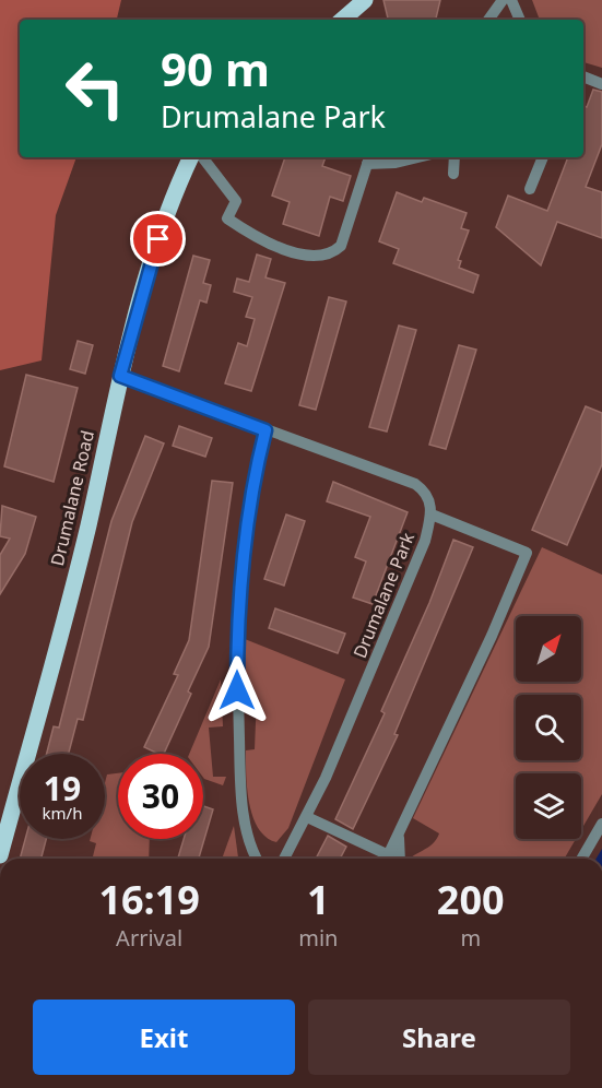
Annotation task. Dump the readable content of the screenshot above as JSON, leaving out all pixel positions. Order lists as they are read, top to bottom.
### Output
{
  "streets": {
    "main road": ["Drumalane Road"],
    "street": ["Drumalane Park"]
  },
  "crossings": [
    ["Drumalane Road", "Drumalane Park"]
  ],
  "north": "top right",
  "page": {
    "turn": ["90 m", "Drumalane Park"],
    "speed": "19 km/h",
    "limit": "30",
    "eta": [
      "16:19",
      "Arrival",
      "1",
      "min",
      "200",
      "m"
    ],
    "buttons": ["Exit", "Share"]
  }
}
